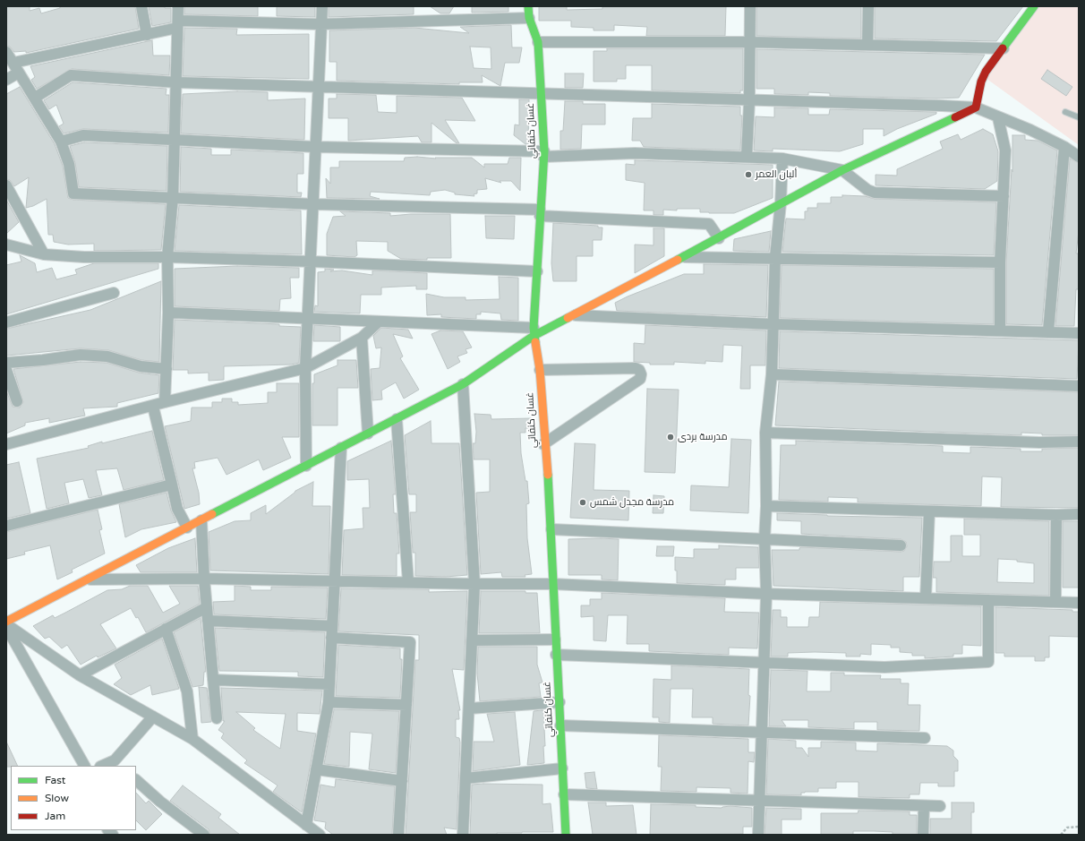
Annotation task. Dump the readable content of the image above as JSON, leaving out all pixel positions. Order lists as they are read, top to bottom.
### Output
{
  "streets": {
    "street": ["غسان كنفاتي"]
  },
  "places": ["ألبان العمر", "مدرسة بردى", "مدرسة مجدل شمس"],
  "legend": ["Fast", "Slow", "Jam"]
}
